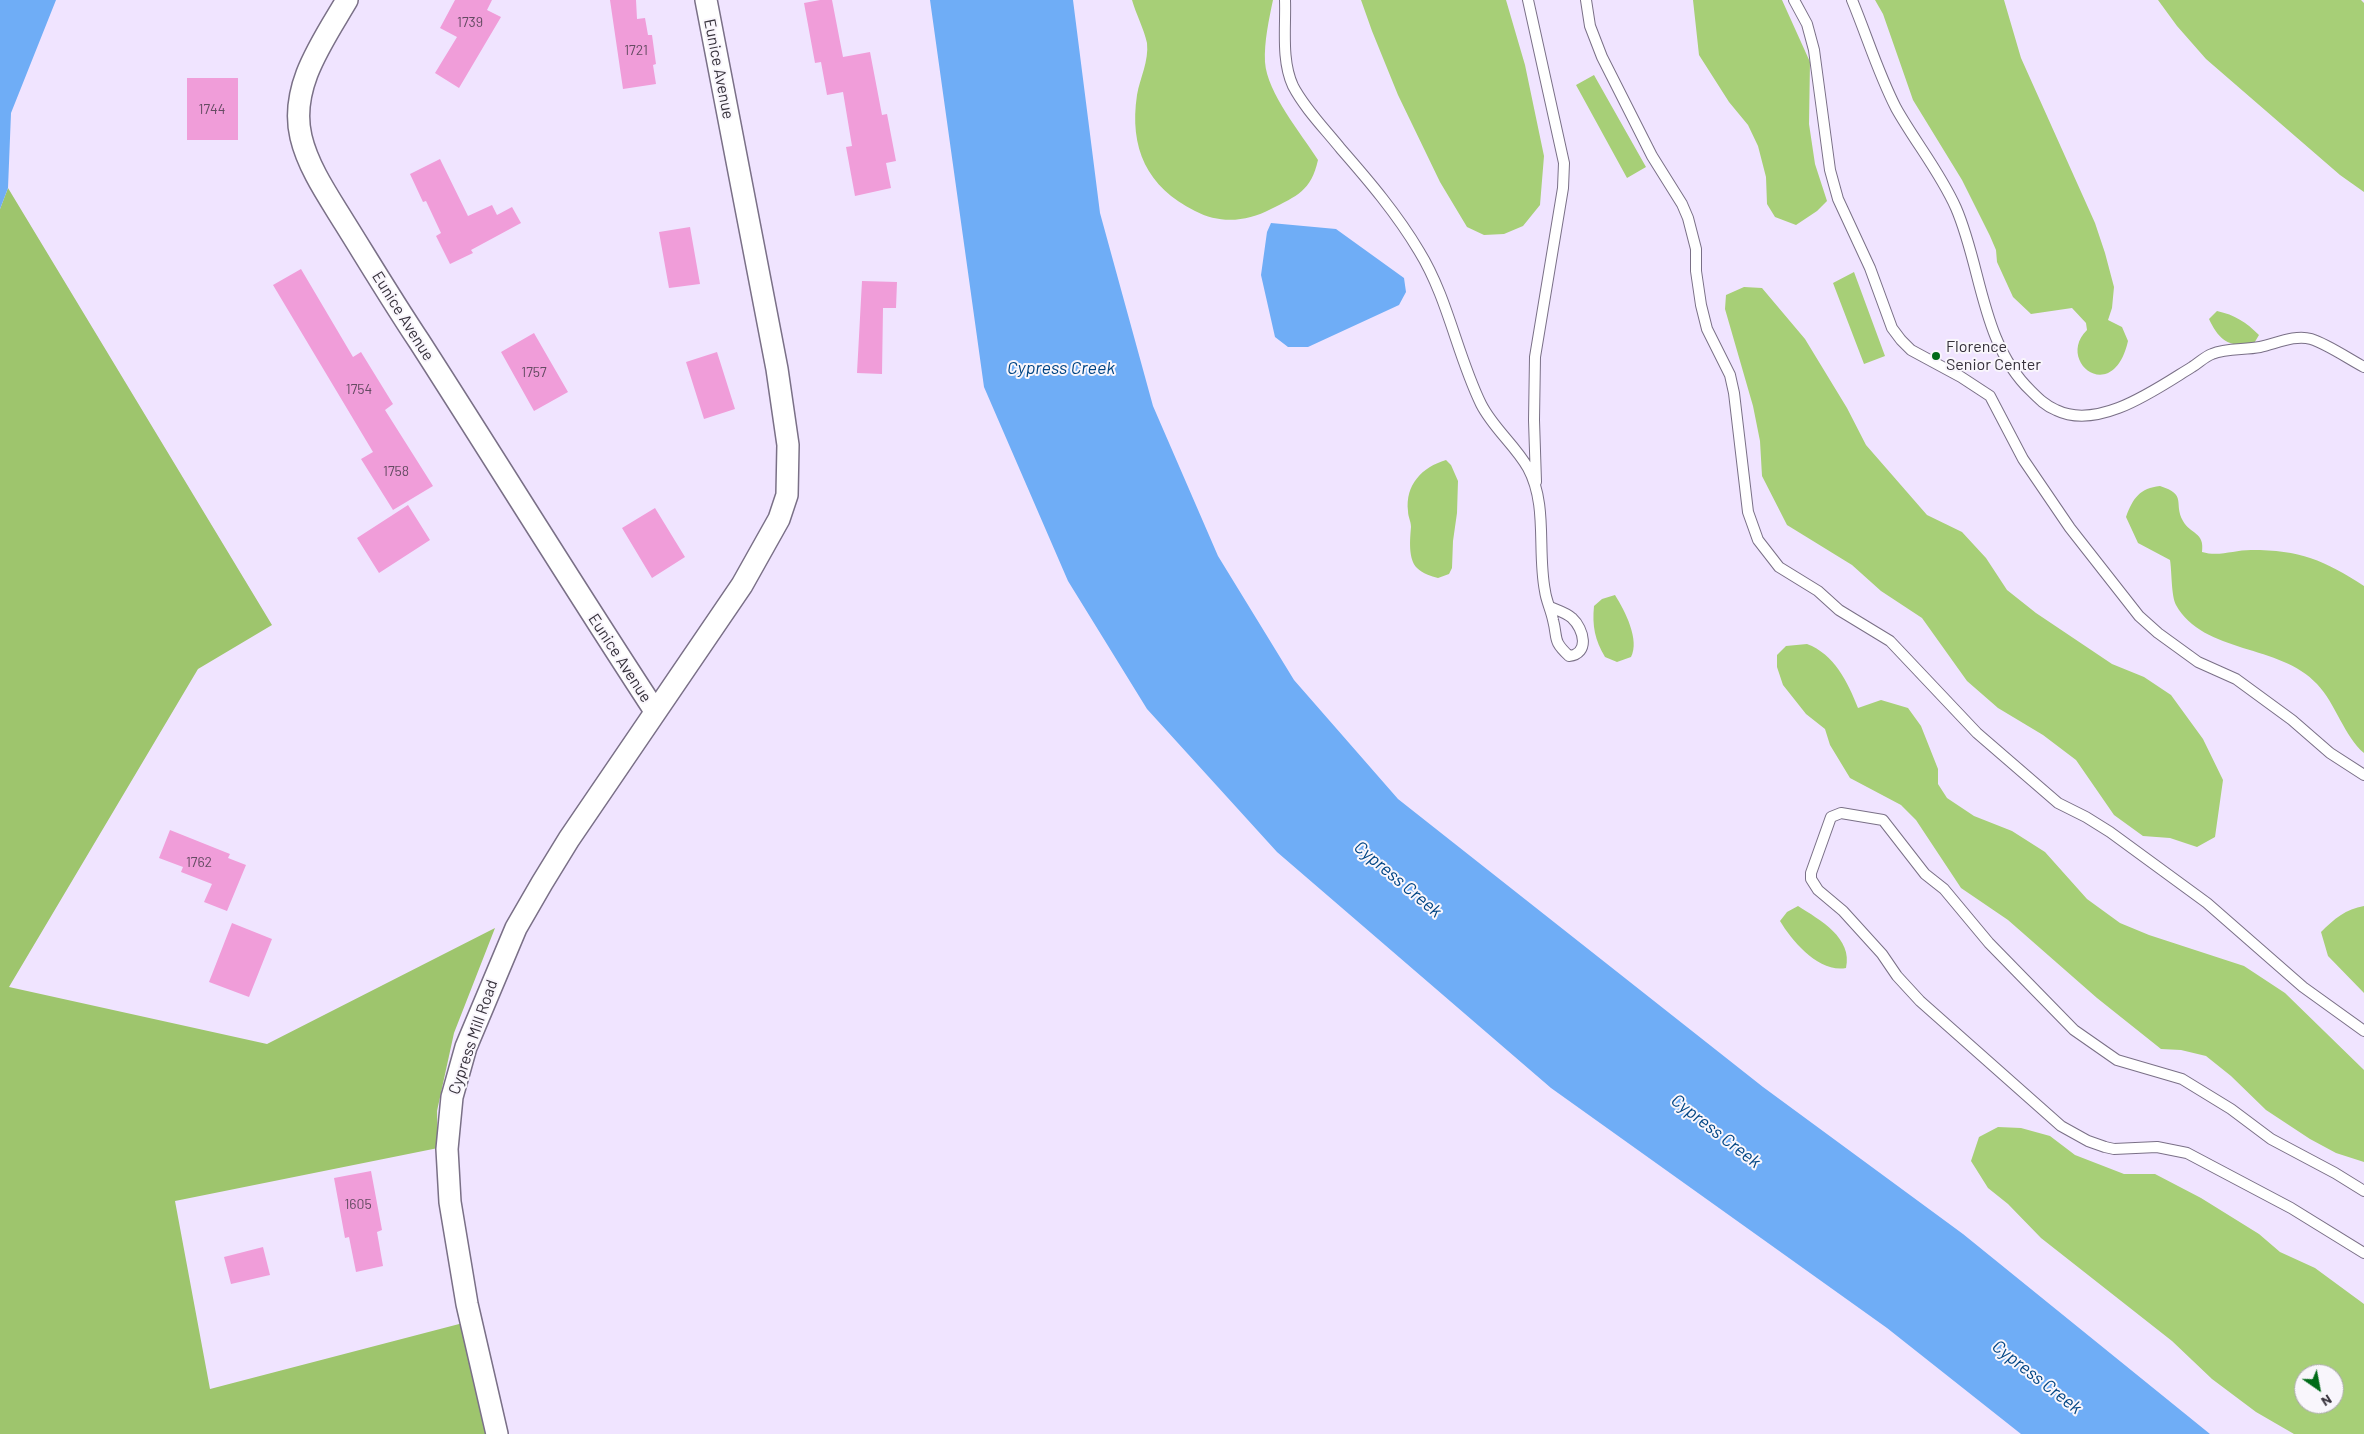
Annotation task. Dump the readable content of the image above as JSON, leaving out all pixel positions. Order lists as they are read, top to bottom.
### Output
{
  "streets": {
    "street": ["Eunice Avenue", "Cypress Mill Road"]
  },
  "crossings": [
    ["Eunice Avenue", "Cypress Mill Road"]
  ],
  "water": ["Cypress Creek"],
  "places": ["Florence Senior Center"],
  "house_numbers": [
    "1739",
    "1721",
    "1744",
    "1757",
    "1754",
    "1758",
    "1762",
    "1605"
  ],
  "north": "bottom right"
}
